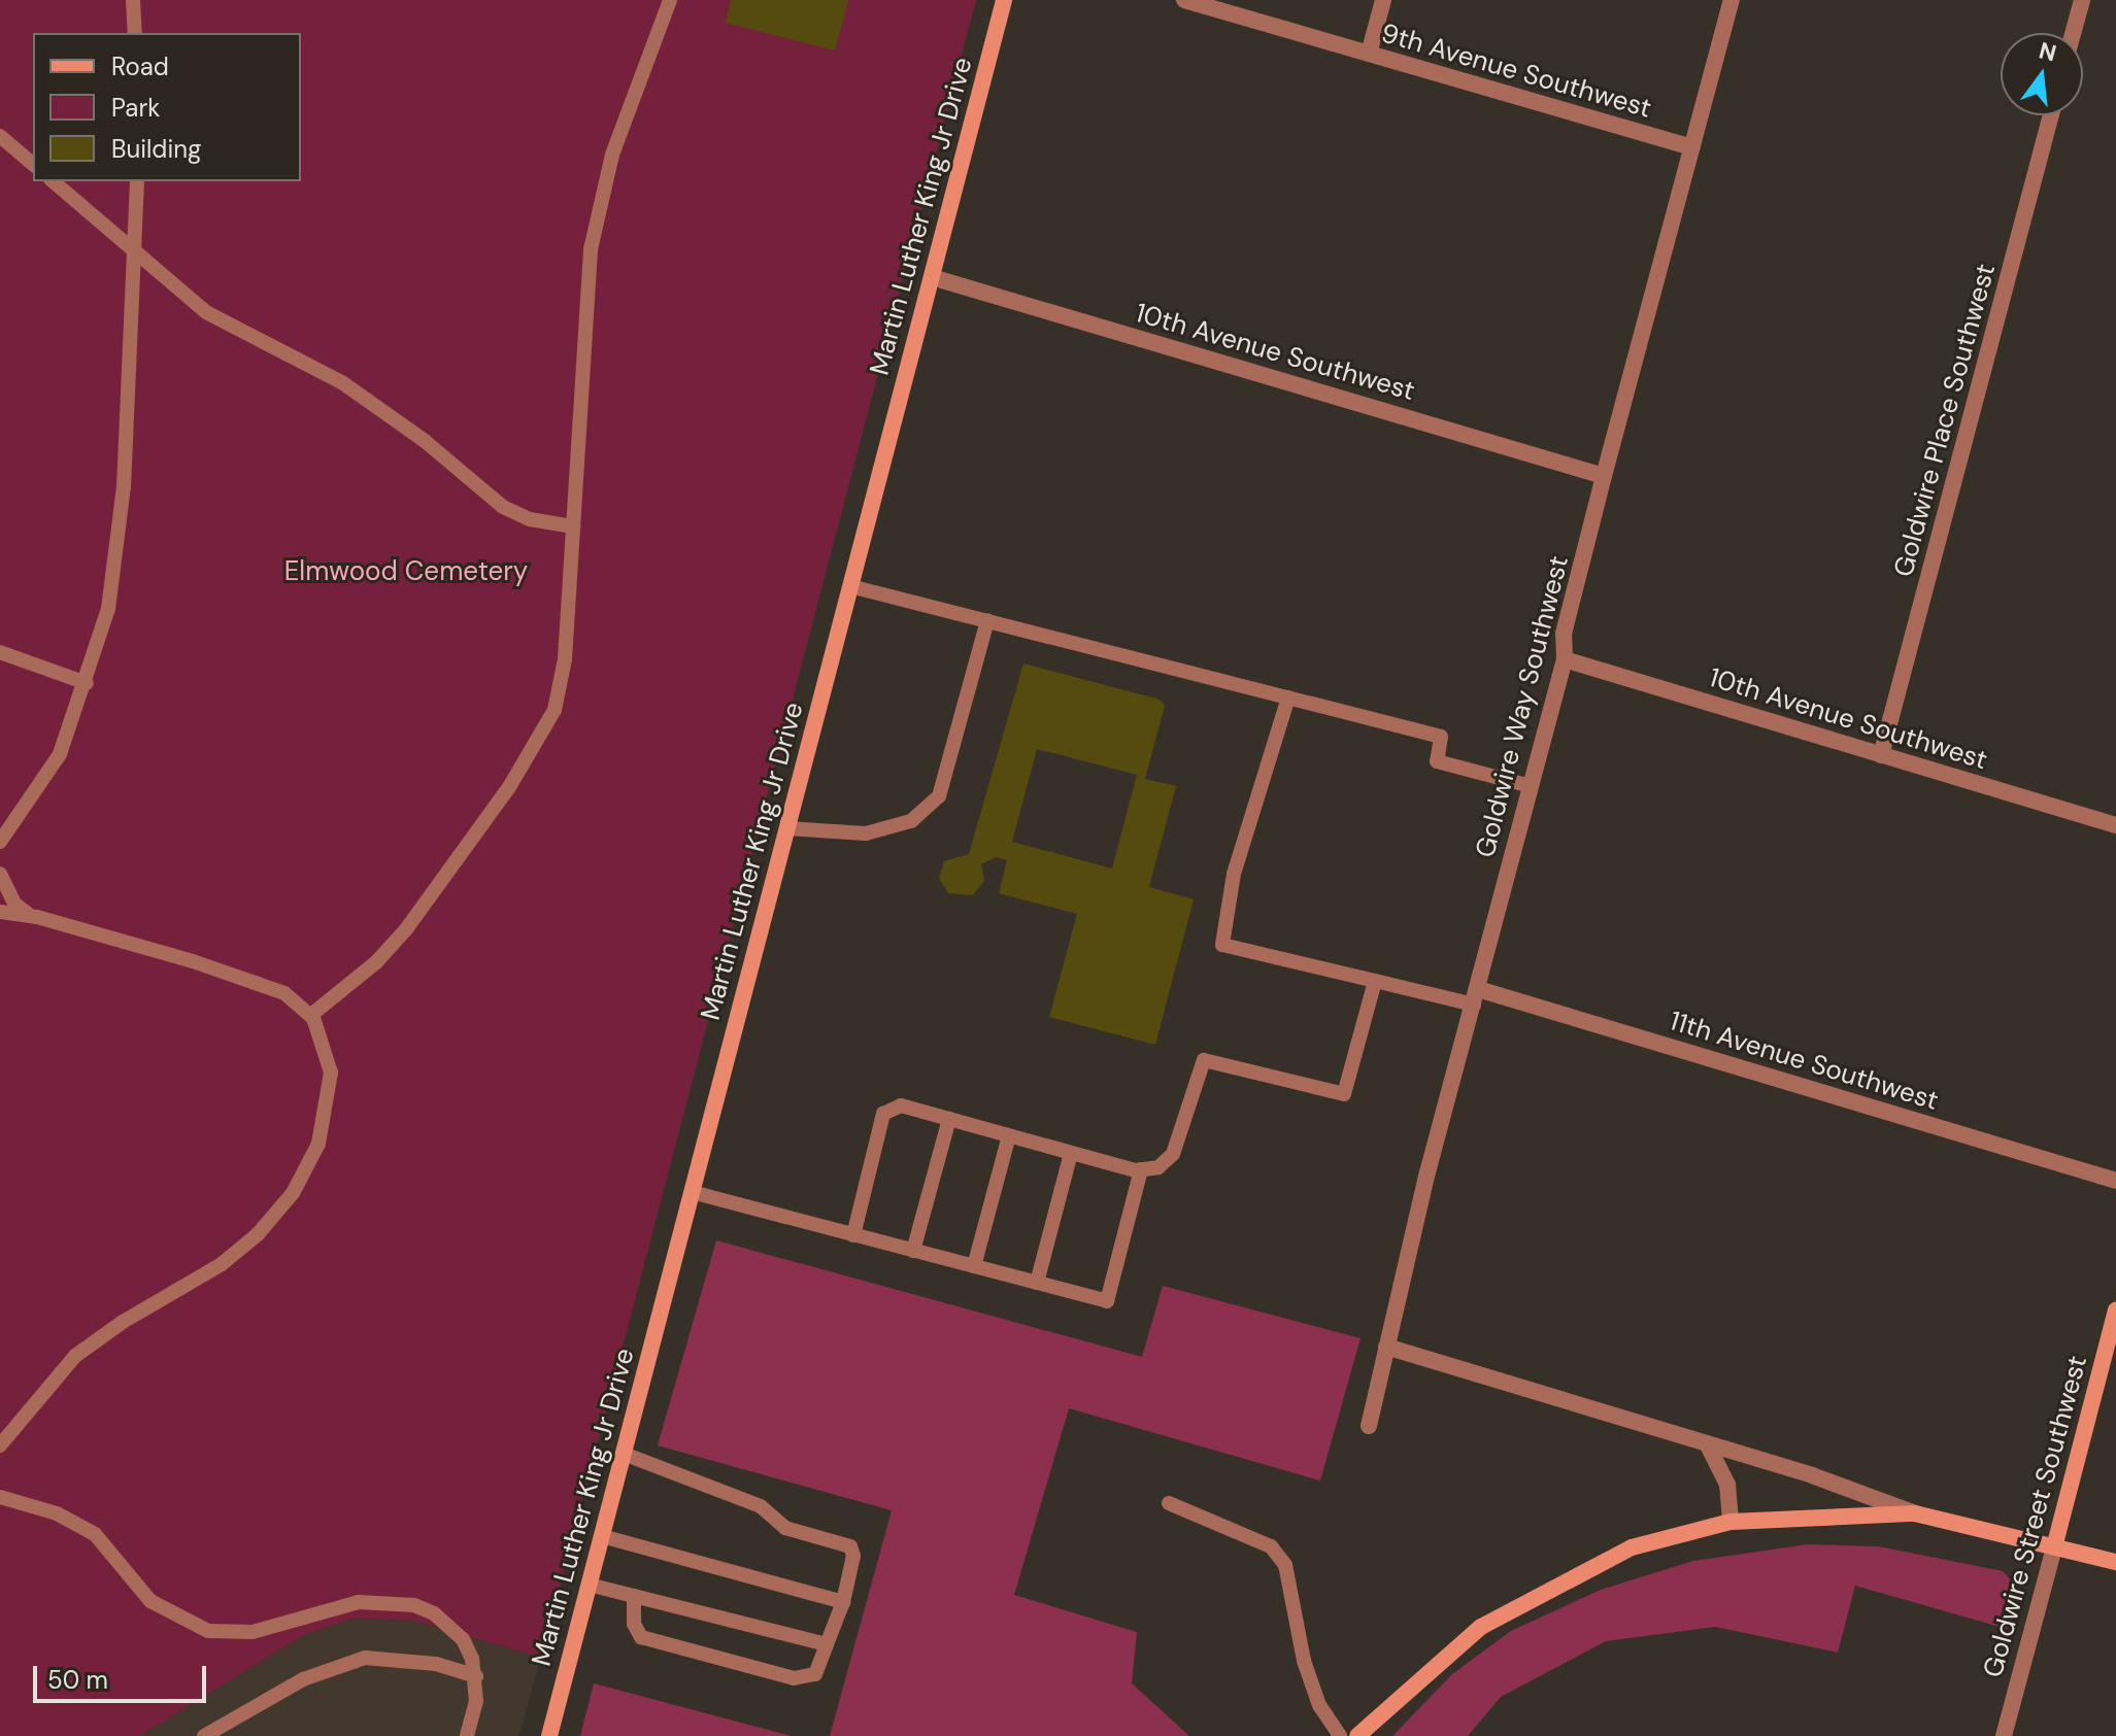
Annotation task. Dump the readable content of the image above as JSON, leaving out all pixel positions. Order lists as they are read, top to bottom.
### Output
{
  "streets": {
    "main road": ["Martin Luther King Jr Drive", "Goldwire Street Southwest"],
    "street": [
      "9th Avenue Southwest",
      "10th Avenue Southwest",
      "Goldwire Place Southwest",
      "Goldwire Way Southwest",
      "11th Avenue Southwest"
    ]
  },
  "crossings": [
    ["9th Avenue Southwest", "Goldwire Way Southwest"],
    ["Martin Luther King Jr Drive", "10th Avenue Southwest"],
    ["10th Avenue Southwest", "Goldwire Place Southwest"],
    ["10th Avenue Southwest", "Goldwire Way Southwest"],
    ["Goldwire Way Southwest", "11th Avenue Southwest"]
  ],
  "parks": ["Elmwood Cemetery"],
  "legend": ["Road", "Park", "Building"],
  "scale_bar": "50 m",
  "north": "top"
}
